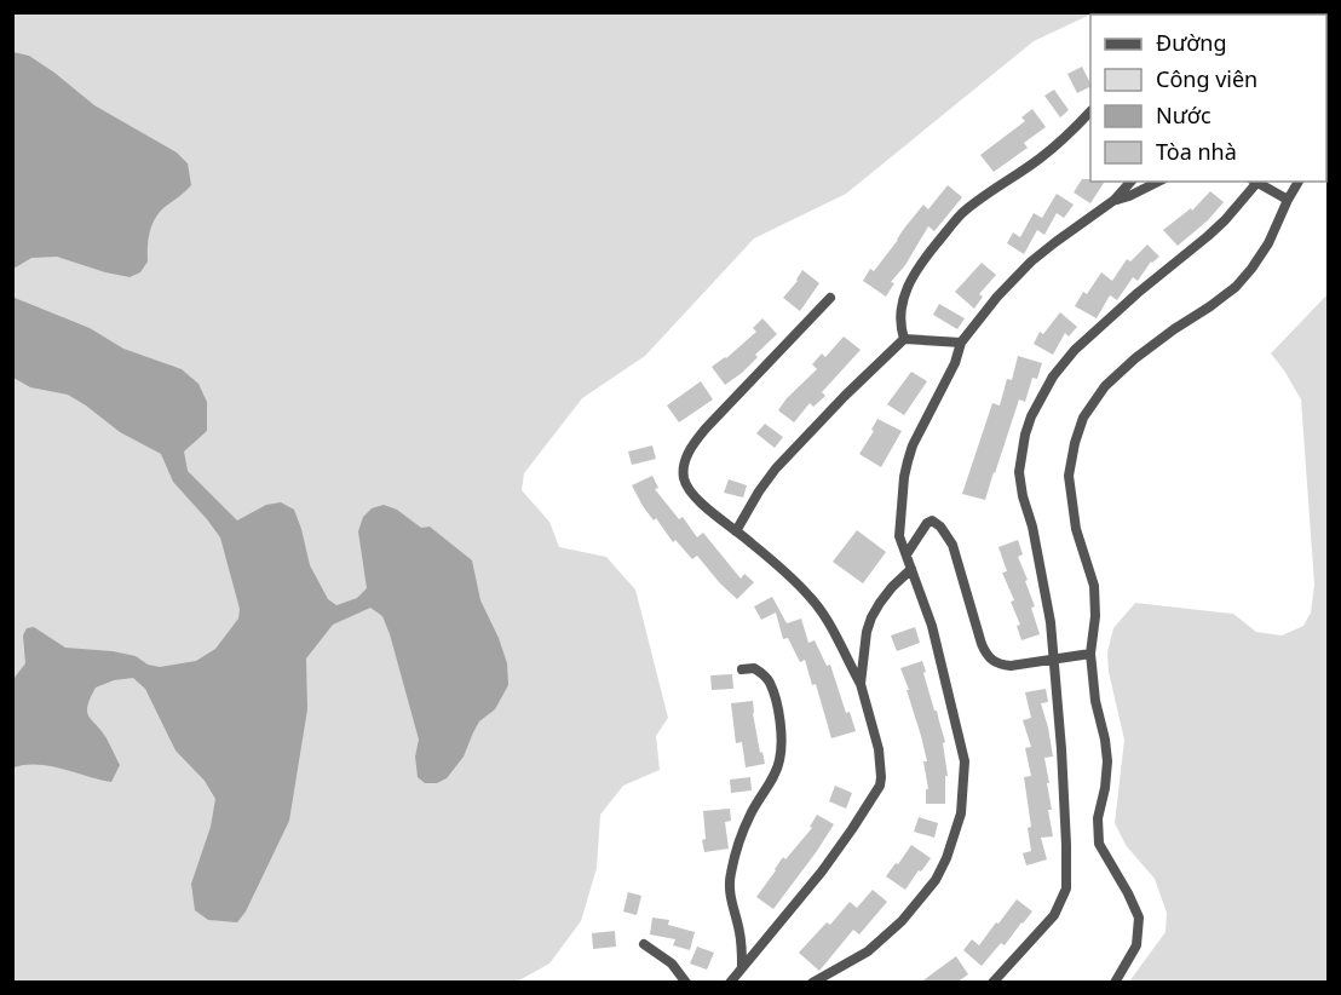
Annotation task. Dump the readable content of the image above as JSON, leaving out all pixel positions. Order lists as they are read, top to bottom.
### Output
{
  "legend": [
    "Đường",
    "Công viên",
    "Nước",
    "Tòa nhà"
  ]
}
